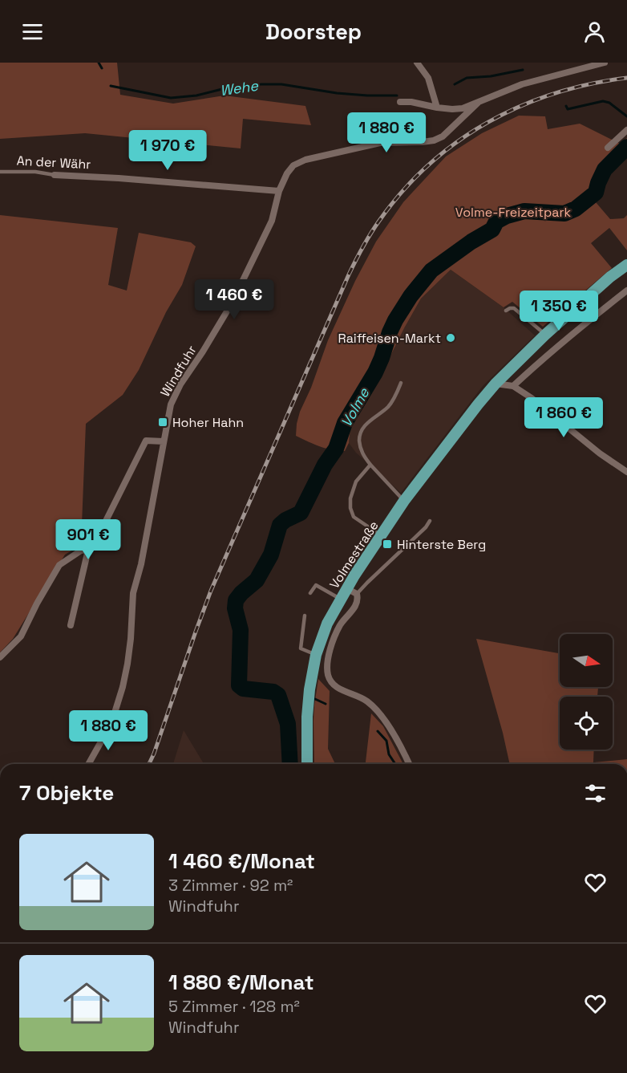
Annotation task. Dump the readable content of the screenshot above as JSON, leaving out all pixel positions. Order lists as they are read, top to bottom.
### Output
{
  "streets": {
    "main road": ["Volmestraße"],
    "street": ["An der Währ", "Windfuhr"]
  },
  "crossings": [
    ["An der Währ", "Windfuhr"]
  ],
  "water": ["Wehe", "Volme"],
  "parks": ["Volme-Freizeitpark"],
  "places": {
    "other": ["Raiffeisen-Markt"],
    "transit": ["Hoher Hahn", "Hinterste Berg"]
  },
  "north": "right",
  "page": {
    "header": "Doorstep",
    "price": [
      "1 880 €",
      "1 970 €",
      "1 460 €",
      "1 350 €",
      "1 860 €",
      "901 €",
      "1 880 €"
    ],
    "heading": "7 Objekte",
    "list": [
      {
        "name": "1 460 €/Monat",
        "note": "3 Zimmer · 92 m² · Windfuhr"
      },
      {
        "name": "1 880 €/Monat",
        "note": "5 Zimmer · 128 m² · Windfuhr"
      }
    ]
  }
}
